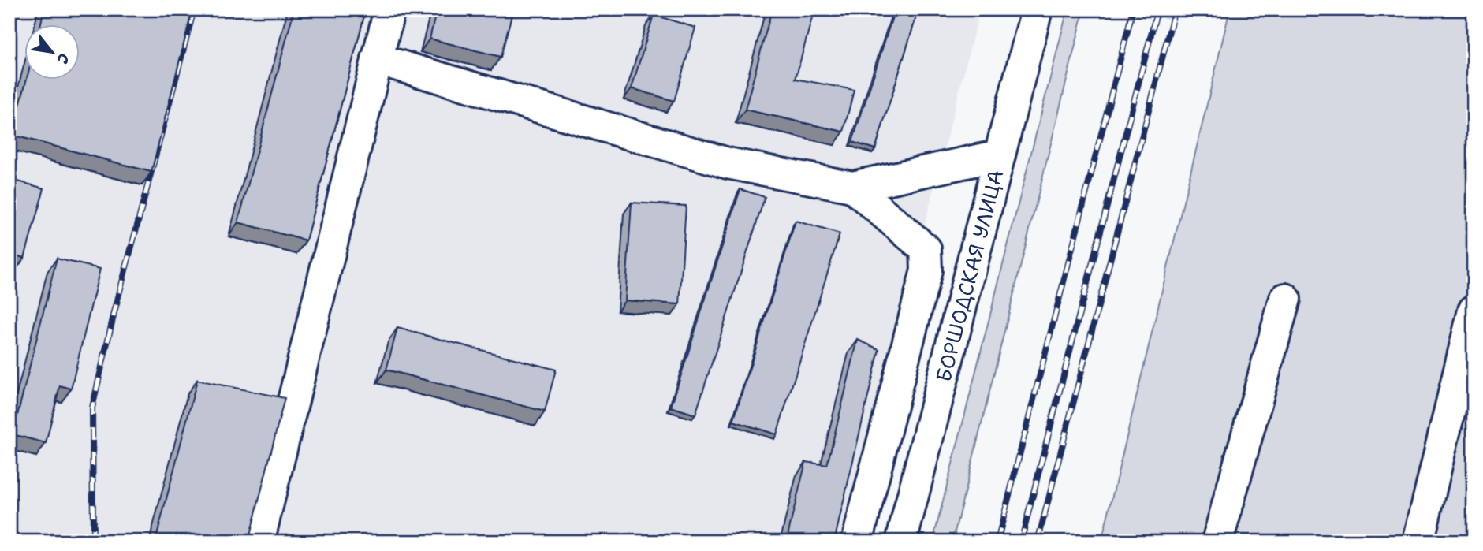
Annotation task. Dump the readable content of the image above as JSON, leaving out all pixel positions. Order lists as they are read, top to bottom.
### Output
{
  "streets": {
    "street": ["БОРШОДСКАЯ УЛИЦА"]
  },
  "north": "bottom right"
}
